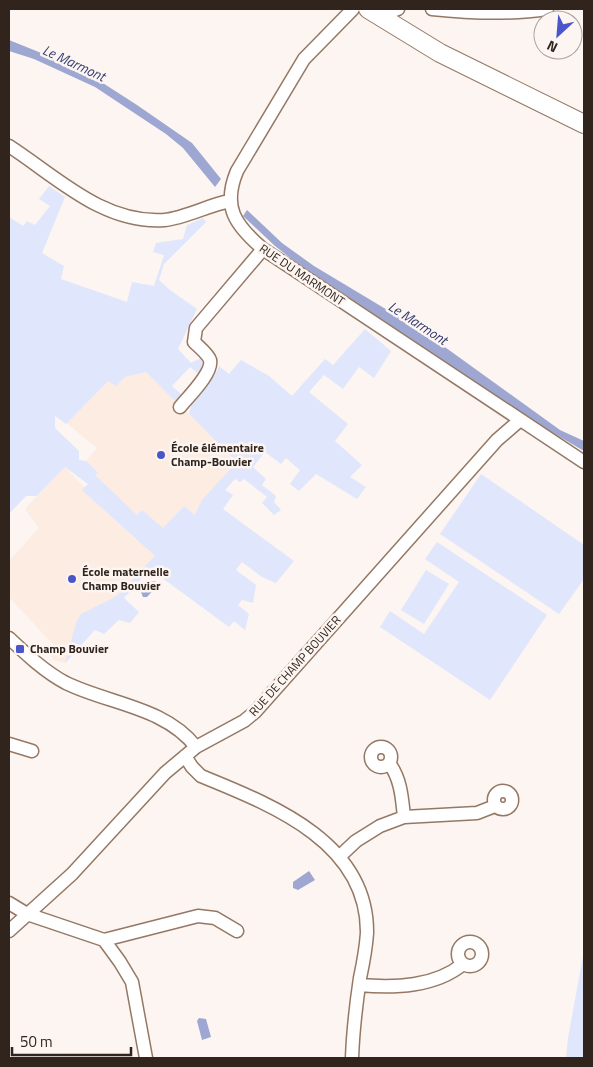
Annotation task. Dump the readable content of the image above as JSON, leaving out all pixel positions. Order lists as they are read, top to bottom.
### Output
{
  "streets": {
    "street": ["RUE DU MARMONT", "RUE DE CHAMP BOUVIER"]
  },
  "crossings": [
    ["RUE DU MARMONT", "RUE DE CHAMP BOUVIER"]
  ],
  "water": ["Le Marmont"],
  "places": {
    "other": ["École élémentaire Champ-Bouvier", "École maternelle Champ Bouvier"],
    "transit": ["Champ Bouvier"]
  },
  "scale_bar": "50 m",
  "north": "bottom left"
}
